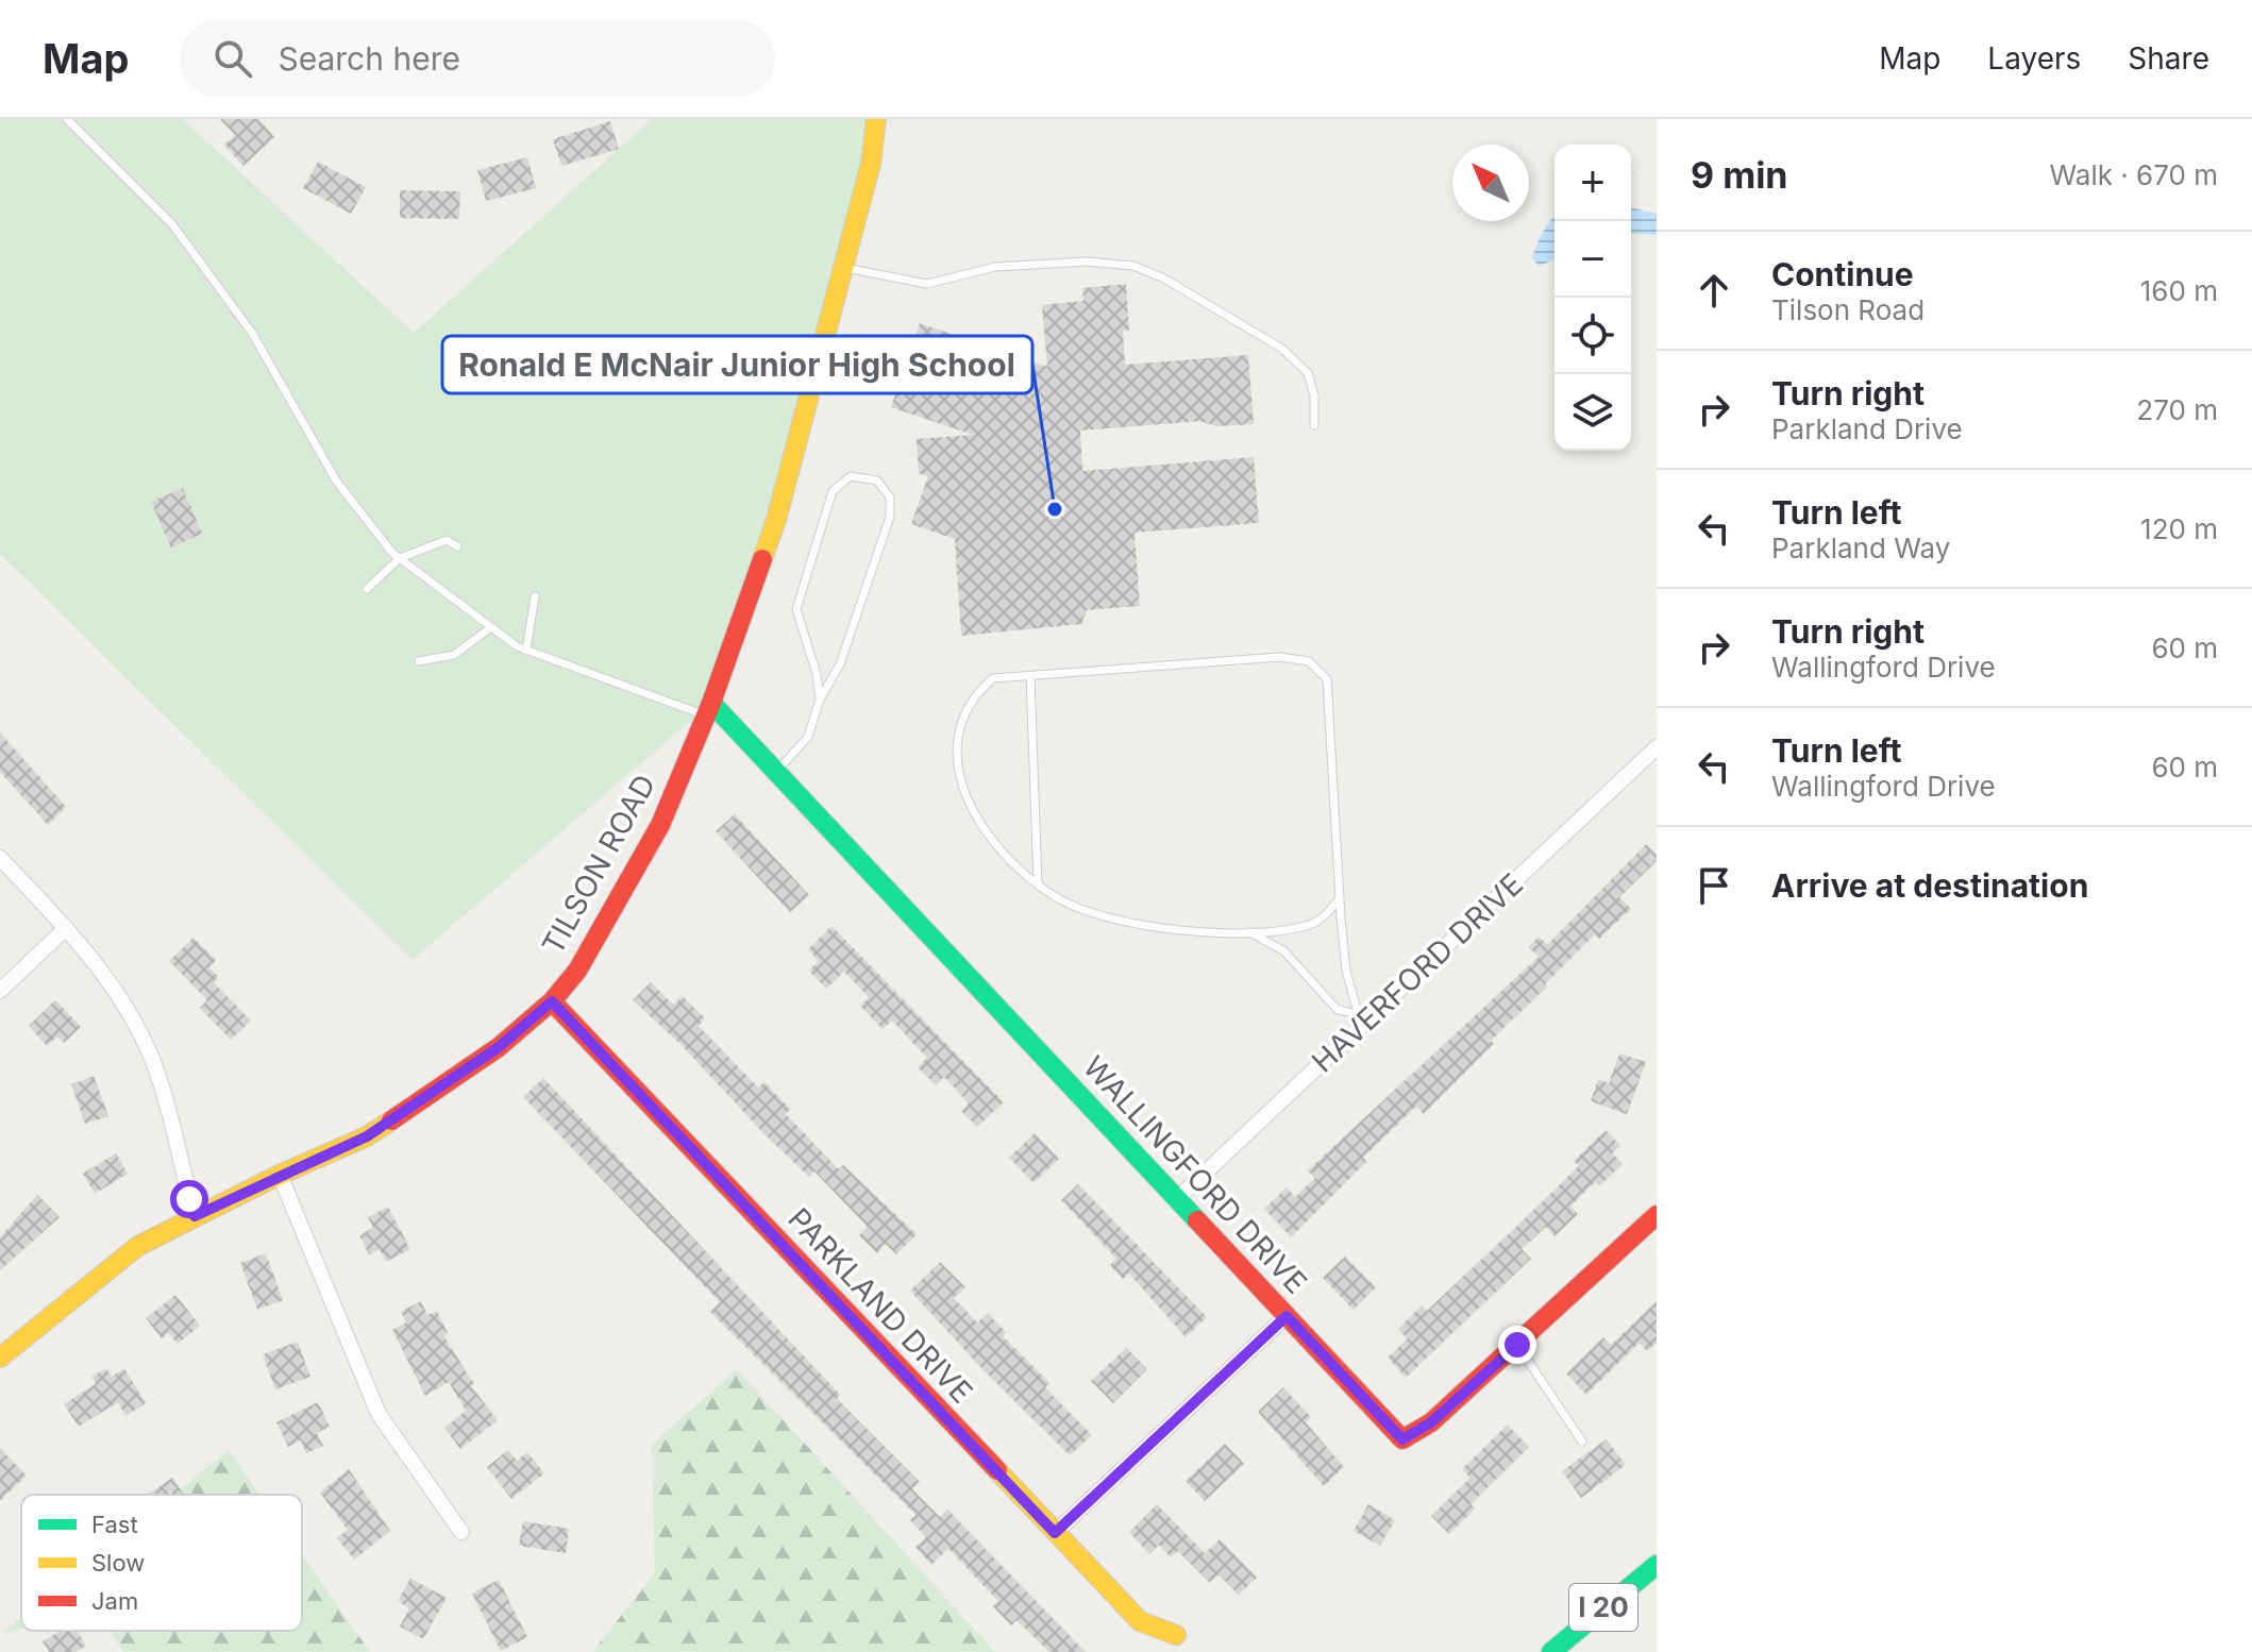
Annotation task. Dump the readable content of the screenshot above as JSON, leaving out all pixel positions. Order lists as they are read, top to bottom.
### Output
{
  "streets": {
    "main road": [
      "TILSON ROAD",
      "WALLINGFORD DRIVE",
      "PARKLAND DRIVE",
      "I 20"
    ],
    "street": ["HAVERFORD DRIVE"]
  },
  "crossings": [
    ["TILSON ROAD", "WALLINGFORD DRIVE"],
    ["TILSON ROAD", "PARKLAND DRIVE"],
    ["HAVERFORD DRIVE", "WALLINGFORD DRIVE"]
  ],
  "places": ["Ronald E McNair Junior High School"],
  "legend": ["Fast", "Slow", "Jam"],
  "north": "top left",
  "page": {
    "header": "Map",
    "search": "Search here",
    "nav": ["Map", "Layers", "Share"],
    "heading": ["9 min", "Walk · 670 m"],
    "map_buttons": ["+", "−"],
    "list": [
      ["Continue", "Tilson Road", "160 m"],
      ["Turn right", "Parkland Drive", "270 m"],
      ["Turn left", "Parkland Way", "120 m"],
      ["Turn right", "Wallingford Drive", "60 m"],
      ["Turn left", "Wallingford Drive", "60 m"],
      "Arrive at destination"
    ]
  }
}
